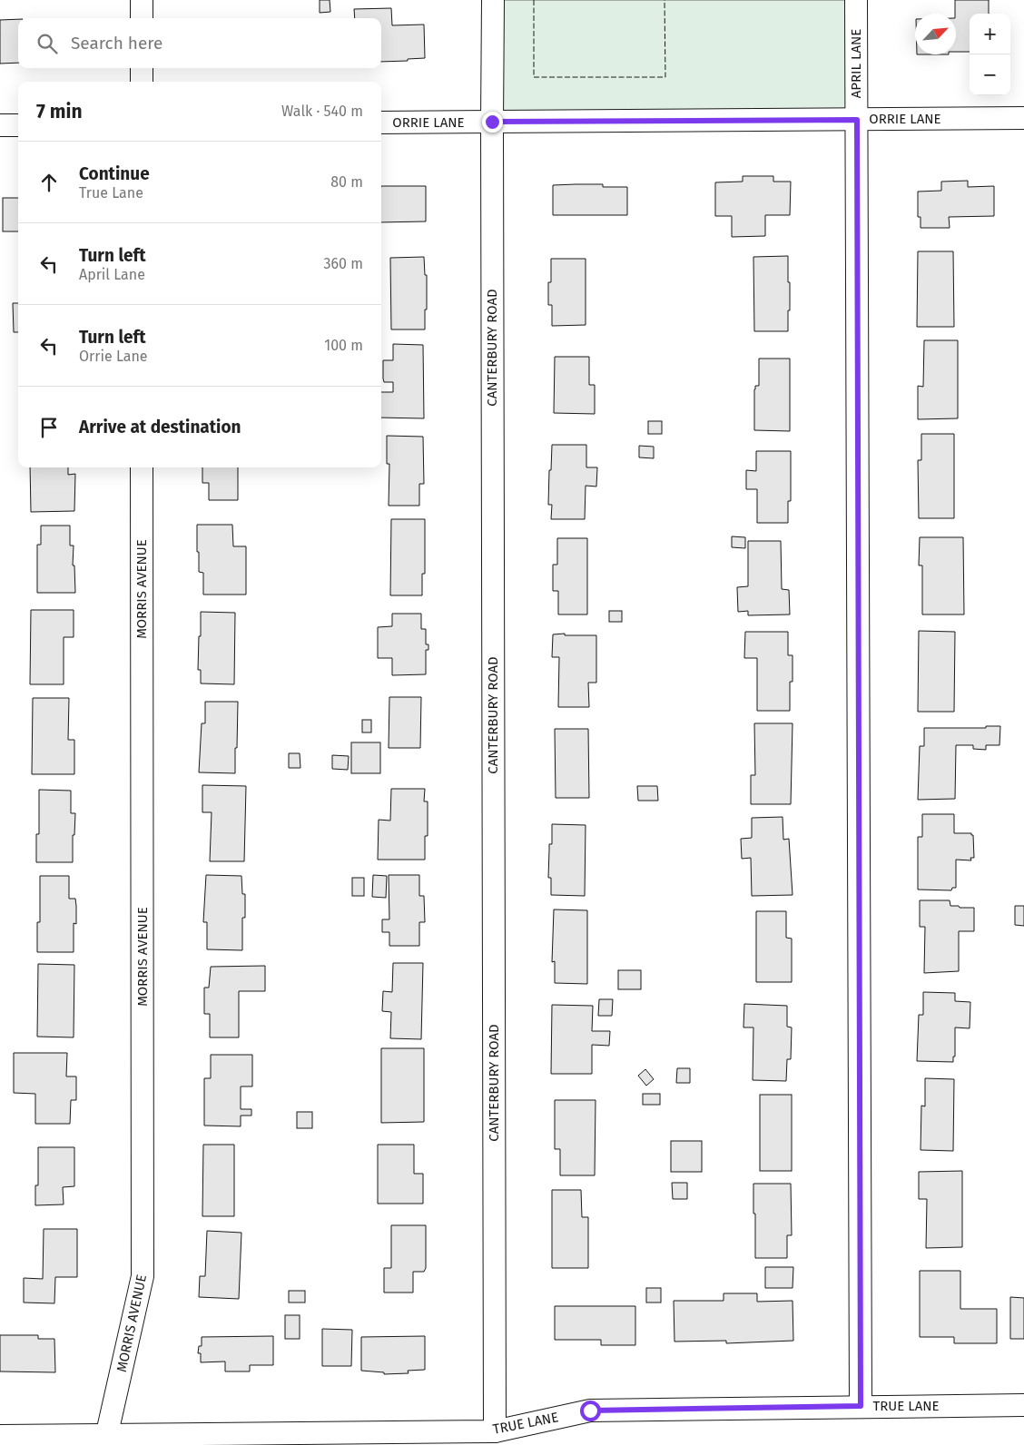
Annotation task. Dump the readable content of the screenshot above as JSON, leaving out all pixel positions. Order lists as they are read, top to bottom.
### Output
{
  "streets": {
    "street": [
      "APRIL LANE",
      "ORRIE LANE",
      "CANTERBURY ROAD",
      "MORRIS AVENUE",
      "TRUE LANE"
    ]
  },
  "crossings": [
    ["APRIL LANE", "ORRIE LANE"],
    ["APRIL LANE", "TRUE LANE"],
    ["ORRIE LANE", "CANTERBURY ROAD"],
    ["CANTERBURY ROAD", "TRUE LANE"],
    ["MORRIS AVENUE", "TRUE LANE"]
  ],
  "north": "top right",
  "page": {
    "map_buttons": ["+", "−"],
    "search": "Search here",
    "heading": ["7 min", "Walk · 540 m"],
    "list": [
      ["Continue", "True Lane", "80 m"],
      ["Turn left", "April Lane", "360 m"],
      ["Turn left", "Orrie Lane", "100 m"],
      "Arrive at destination"
    ]
  }
}
